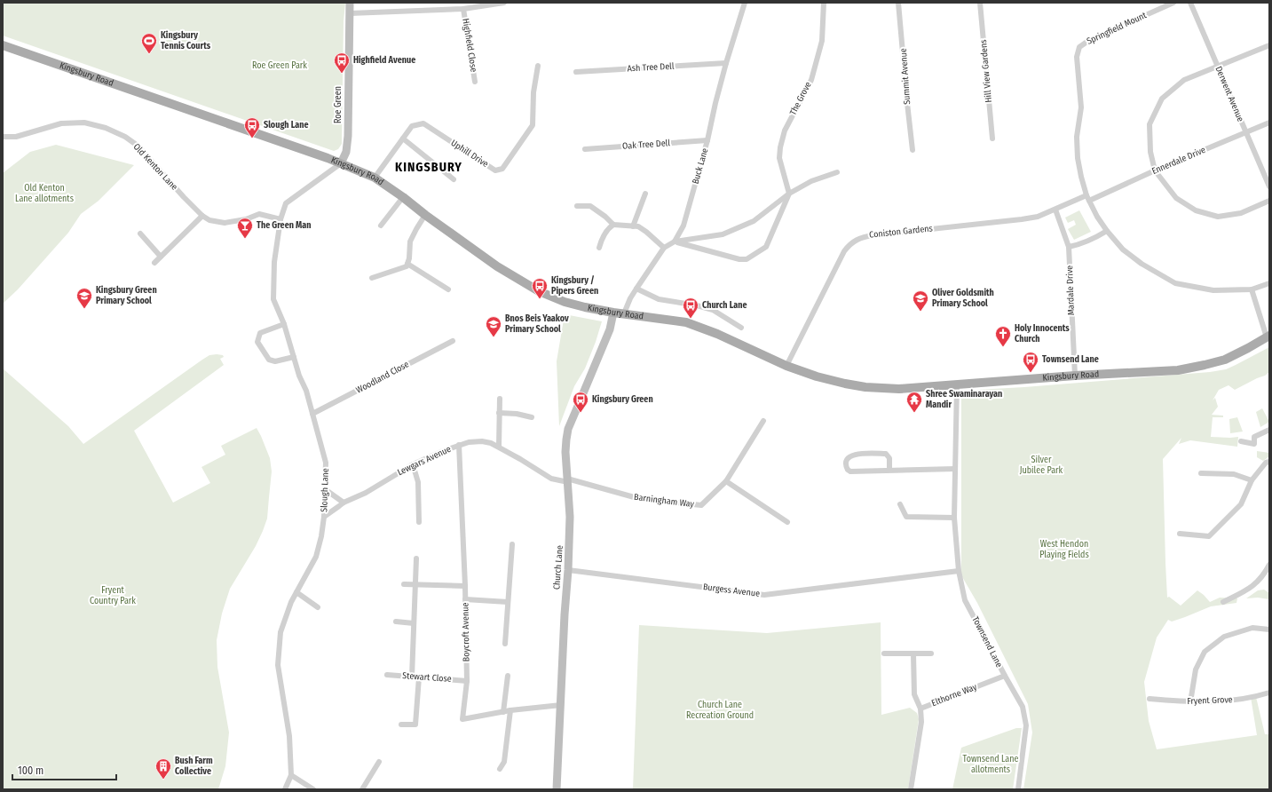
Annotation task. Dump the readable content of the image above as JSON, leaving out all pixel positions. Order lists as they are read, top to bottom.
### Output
{
  "streets": {
    "main road": ["Kingsbury Road", "Roe Green", "Church Lane"],
    "street": [
      "Springfield Mount",
      "Highfield Close",
      "Ash Tree Dell",
      "Hill View Gardens",
      "Summit Avenue",
      "Derwent Avenue",
      "The Grove",
      "Oak Tree Dell",
      "Uphill Drive",
      "Ennerdale Drive",
      "Buck Lane",
      "Old Kenton Lane",
      "Coniston Gardens",
      "Mardale Drive",
      "Woodland Close",
      "Lewgars Avenue",
      "Slough Lane",
      "Barningham Way",
      "Burgess Avenue",
      "Boycroft Avenue",
      "Townsend Lane",
      "Stewart Close",
      "Elthorne Way",
      "Fryent Grove"
    ]
  },
  "crossings": [
    ["Springfield Mount", "Coniston Gardens"],
    ["Ash Tree Dell", "Buck Lane"],
    ["Kingsbury Road", "Roe Green"],
    ["Kingsbury Road", "Uphill Drive"],
    ["Kingsbury Road", "Coniston Gardens"],
    ["Kingsbury Road", "Mardale Drive"],
    ["Kingsbury Road", "Slough Lane"],
    ["Kingsbury Road", "Church Lane"],
    ["Kingsbury Road", "Townsend Lane"],
    ["Derwent Avenue", "Ennerdale Drive"],
    ["Roe Green", "Slough Lane"],
    ["Oak Tree Dell", "Buck Lane"],
    ["Old Kenton Lane", "Slough Lane"],
    ["Coniston Gardens", "Mardale Drive"],
    ["Woodland Close", "Slough Lane"],
    ["Lewgars Avenue", "Slough Lane"],
    ["Lewgars Avenue", "Barningham Way"],
    ["Lewgars Avenue", "Church Lane"],
    ["Lewgars Avenue", "Boycroft Avenue"],
    ["Barningham Way", "Church Lane"],
    ["Church Lane", "Burgess Avenue"],
    ["Church Lane", "Boycroft Avenue"],
    ["Burgess Avenue", "Townsend Lane"],
    ["Boycroft Avenue", "Stewart Close"],
    ["Townsend Lane", "Elthorne Way"]
  ],
  "districts": ["KINGSBURY"],
  "parks": [
    "Roe Green Park",
    "Old Kenton Lane allotments",
    "Silver Jubilee Park",
    "West Hendon Playing Fields",
    "Fryent Country Park",
    "Church Lane Recreation Ground",
    "Townsend Lane allotments"
  ],
  "places": {
    "sports": ["Kingsbury Tennis Courts"],
    "bus stop": [
      "Highfield Avenue",
      "Slough Lane",
      "Kingsbury / Pipers Green",
      "Church Lane",
      "Townsend Lane",
      "Kingsbury Green"
    ],
    "bar": ["The Green Man"],
    "school or university": ["Kingsbury Green Primary School", "Oliver Goldsmith Primary School", "Bnos Beis Yaakov Primary School"],
    "church": ["Holy Innocents Church"],
    "temple": ["Shree Swaminarayan Mandir"],
    "building": ["Bush Farm Collective"]
  },
  "scale_bar": "100 m"
}
